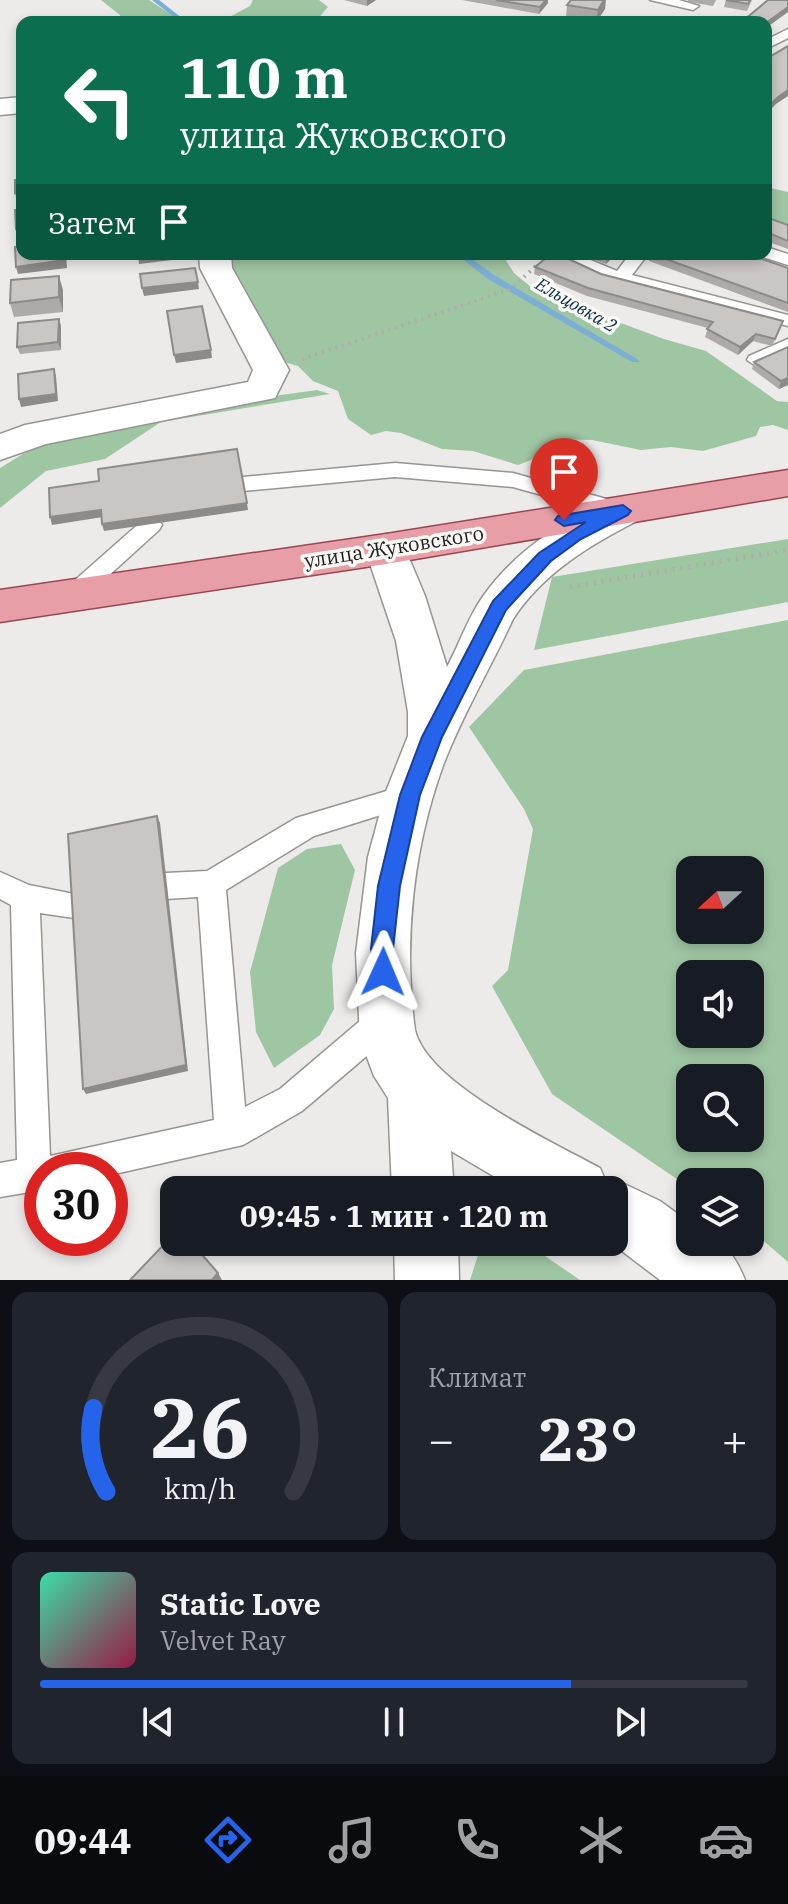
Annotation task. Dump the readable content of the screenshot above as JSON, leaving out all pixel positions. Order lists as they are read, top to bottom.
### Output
{
  "streets": {
    "main road": ["улица Жуковского"]
  },
  "water": ["Ельцовка 2"],
  "north": "left",
  "page": {
    "turn": ["110 m", "улица Жуковского"],
    "then": "Затем",
    "limit": "30",
    "trip": "09:45 · 1 мин · 120 m",
    "tile": "Климат",
    "heat": ["−", "23°", "+"],
    "song": ["Static Love", "Velvet Ray"],
    "tabs": "09:44",
    "gauge": ["26", "km/h"]
  }
}
